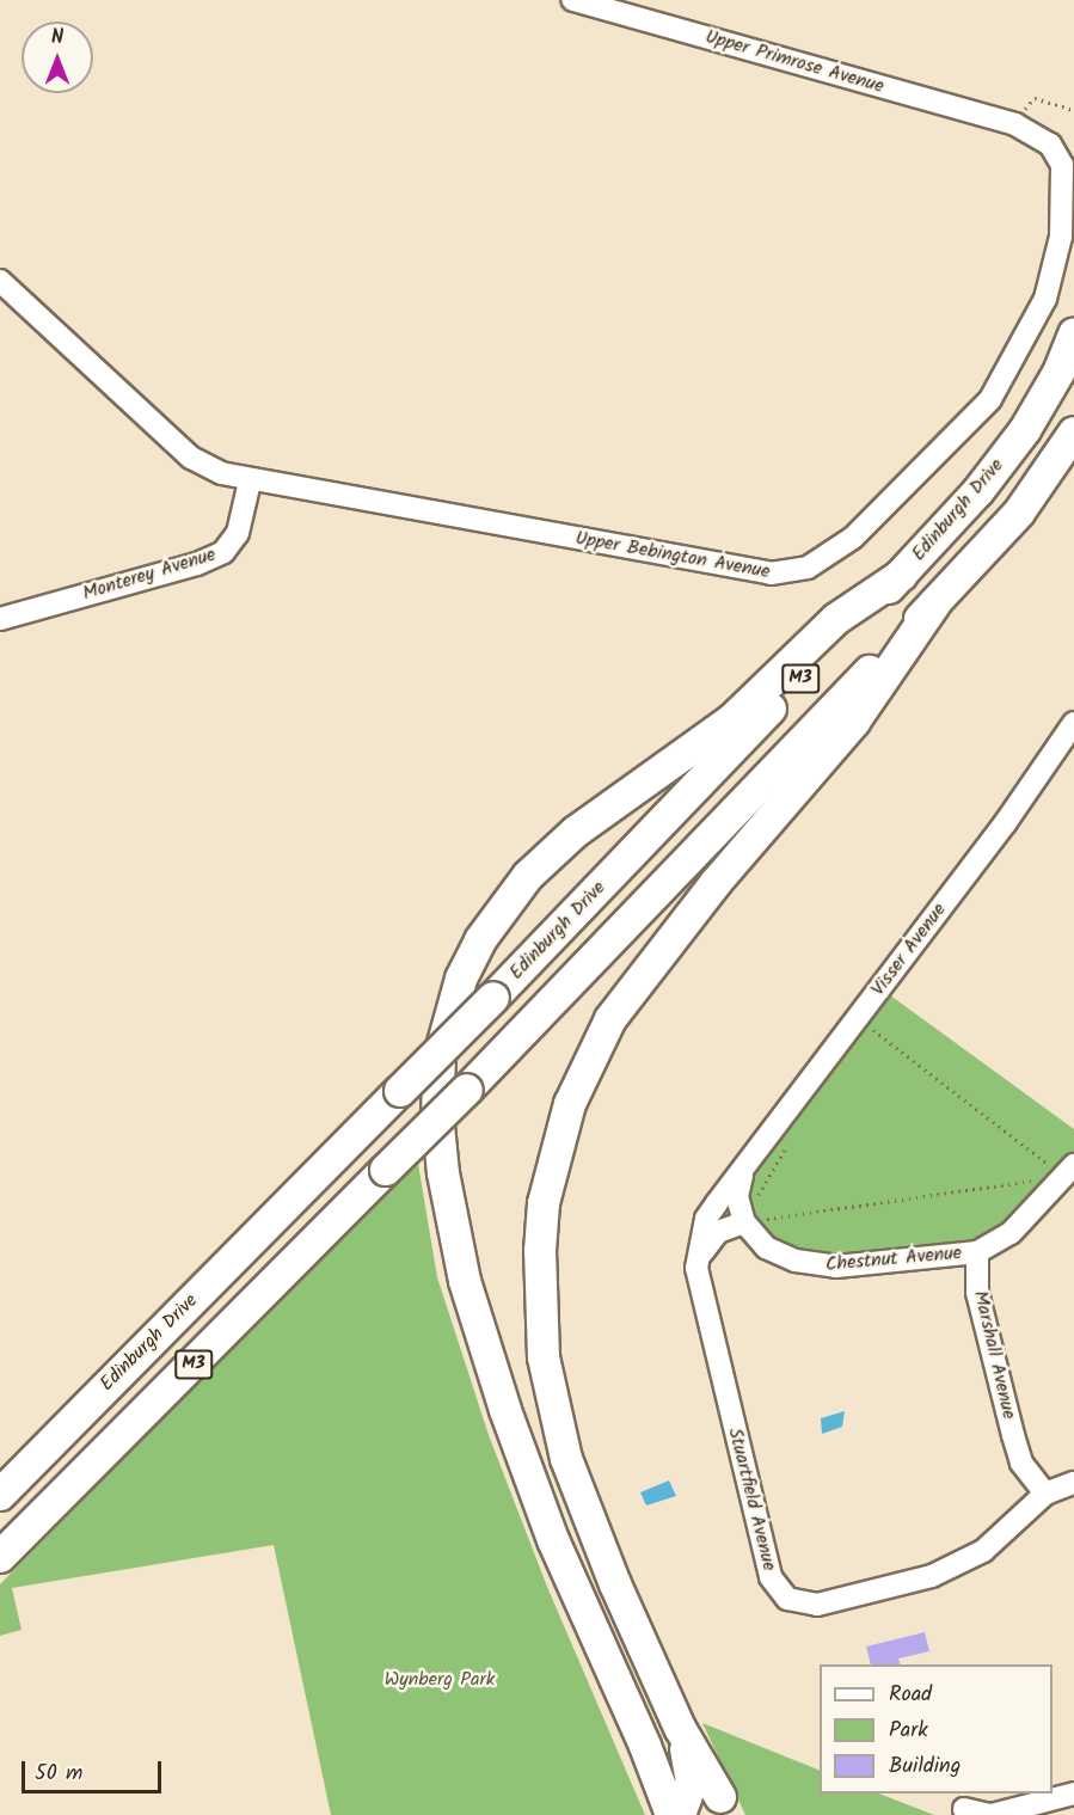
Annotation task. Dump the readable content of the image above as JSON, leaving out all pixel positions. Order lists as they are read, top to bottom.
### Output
{
  "streets": {
    "highway": ["Edinburgh Drive", "M3"],
    "street": [
      "Upper Primrose Avenue",
      "Upper Bebington Avenue",
      "Monterey Avenue",
      "Visser Avenue",
      "Chestnut Avenue",
      "Marshall Avenue",
      "Stuartfield Avenue"
    ]
  },
  "crossings": [
    ["Upper Primrose Avenue", "Upper Bebington Avenue"],
    ["Upper Bebington Avenue", "Monterey Avenue"],
    ["Visser Avenue", "Stuartfield Avenue"],
    ["Chestnut Avenue", "Marshall Avenue"],
    ["Marshall Avenue", "Stuartfield Avenue"]
  ],
  "parks": ["Wynberg Park"],
  "legend": ["Road", "Park", "Building"],
  "scale_bar": "50 m",
  "north": "top"
}
